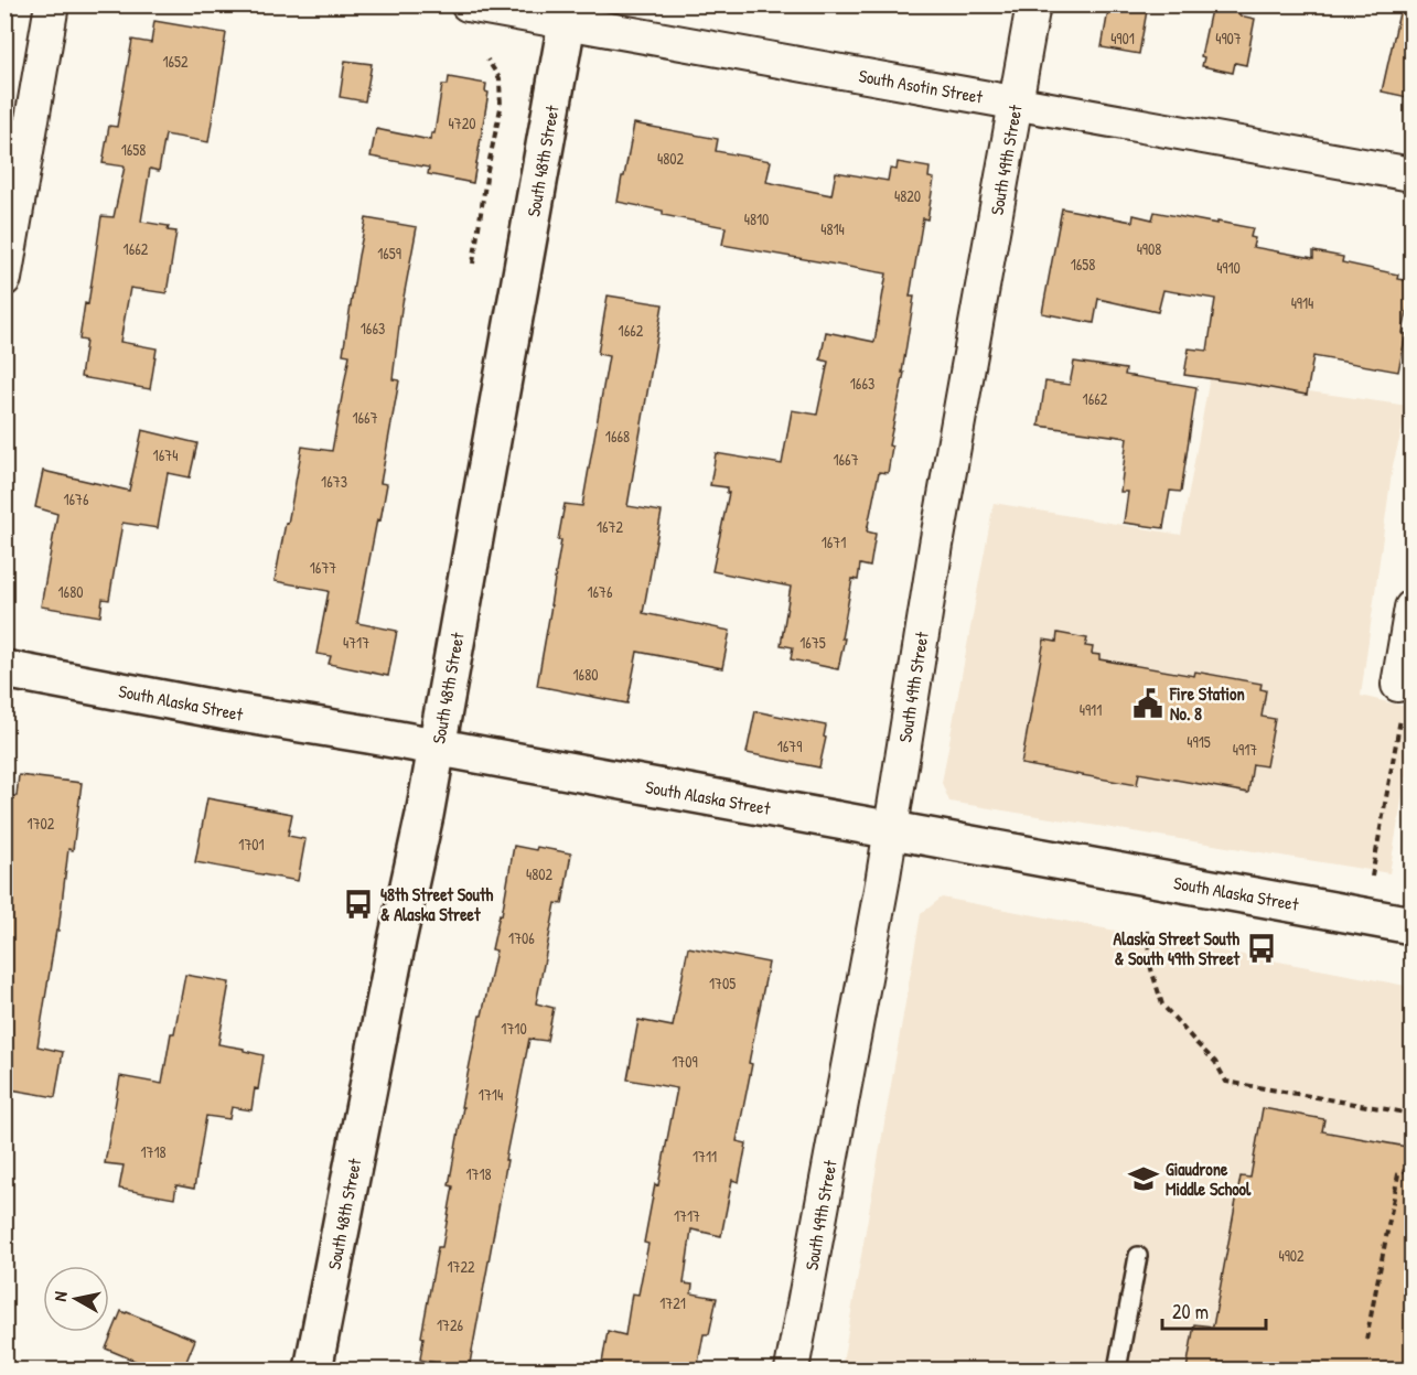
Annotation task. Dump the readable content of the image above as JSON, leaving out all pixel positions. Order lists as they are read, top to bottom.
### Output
{
  "streets": {
    "street": [
      "South Asotin Street",
      "South 49th Street",
      "South 48th Street",
      "South Alaska Street"
    ]
  },
  "crossings": [
    ["South Asotin Street", "South 49th Street"],
    ["South Asotin Street", "South 48th Street"],
    ["South 49th Street", "South Alaska Street"],
    ["South 48th Street", "South Alaska Street"]
  ],
  "places": {
    "public building": ["Fire Station No. 8"],
    "bus stop": ["48th Street South & Alaska Street", "Alaska Street South & South 49th Street"],
    "school or university": ["Giaudrone Middle School"]
  },
  "house_numbers": [
    "4901",
    "4907",
    "1652",
    "4720",
    "1658",
    "4802",
    "4820",
    "4810",
    "4814",
    "1662",
    "4908",
    "1659",
    "1658",
    "4910",
    "4914",
    "1663",
    "1662",
    "1663",
    "1662",
    "1667",
    "1668",
    "1674",
    "1667",
    "1673",
    "1676",
    "1672",
    "1671",
    "1677",
    "1680",
    "1676",
    "4717",
    "1675",
    "1680",
    "4911",
    "4915",
    "1679",
    "4917",
    "1702",
    "1701",
    "4802",
    "1706",
    "1705",
    "1710",
    "1709",
    "1714",
    "1718",
    "1711",
    "1718",
    "1717",
    "4902",
    "1722",
    "1721",
    "1726"
  ],
  "scale_bar": "20 m",
  "north": "left"
}
